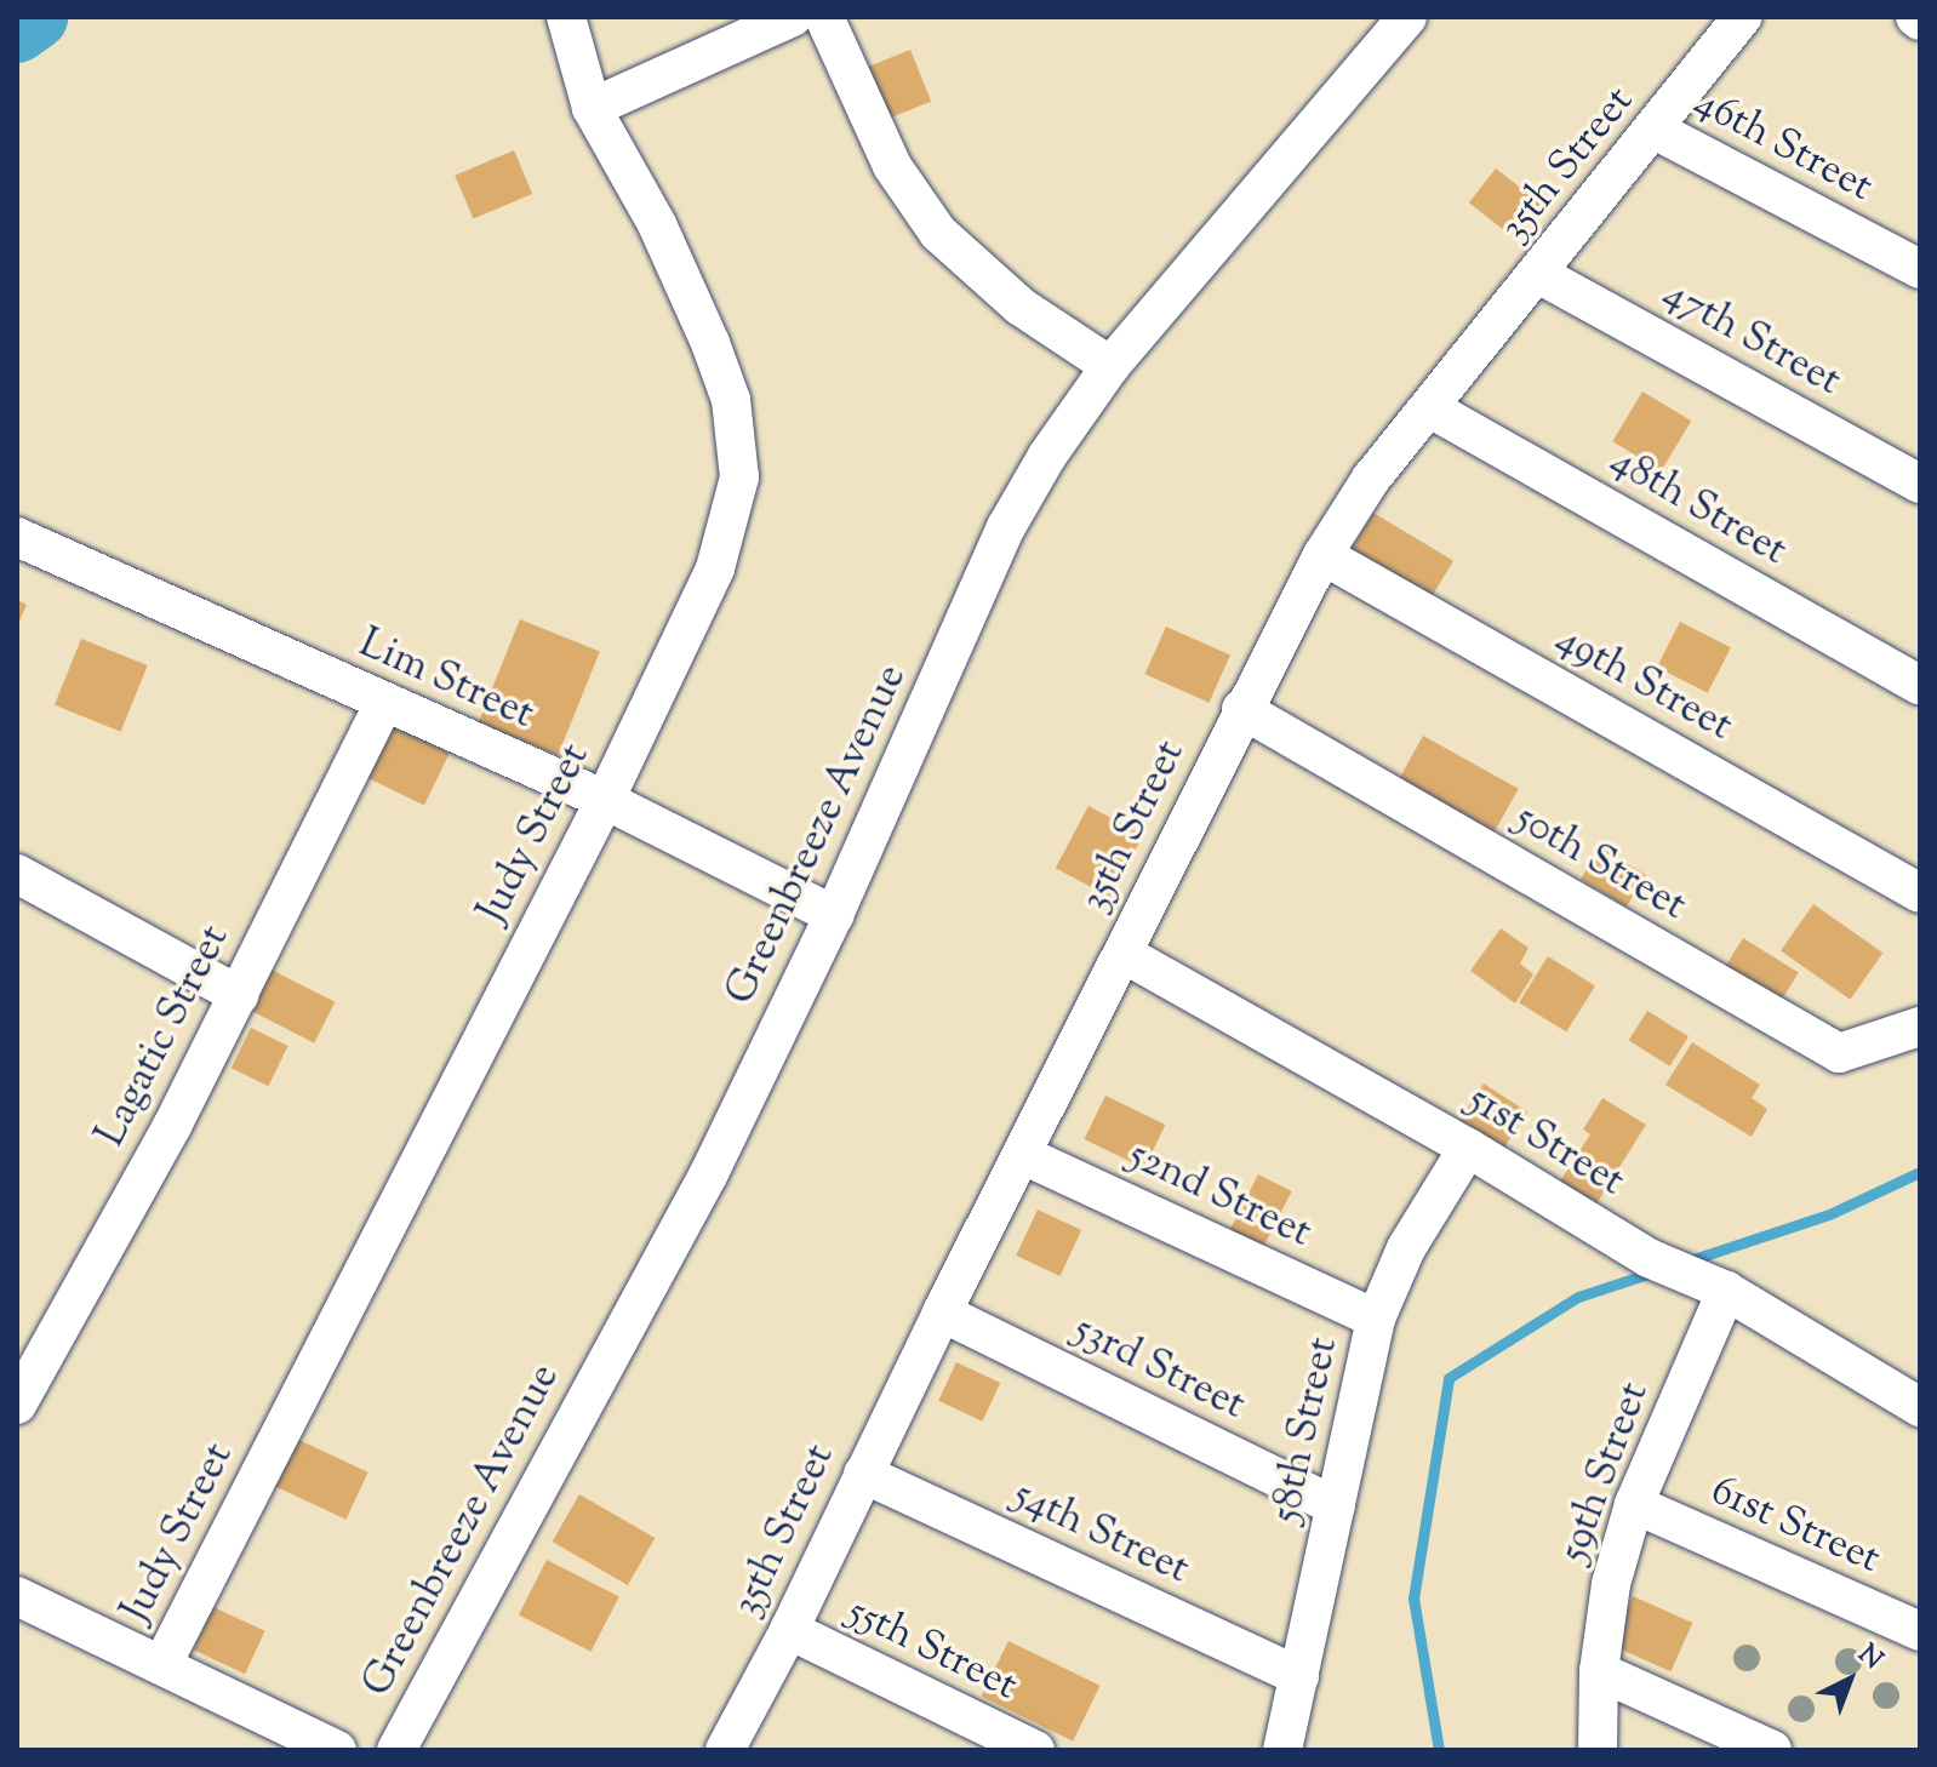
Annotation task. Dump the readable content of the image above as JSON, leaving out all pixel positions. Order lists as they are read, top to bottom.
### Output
{
  "streets": {
    "street": [
      "46th Street",
      "35th Street",
      "47th Street",
      "48th Street",
      "Lim Street",
      "49th Street",
      "Judy Street",
      "Greenbreeze Avenue",
      "50th Street",
      "Lagatic Street",
      "51st Street",
      "52nd Street",
      "53rd Street",
      "58th Street",
      "59th Street",
      "61st Street",
      "54th Street",
      "55th Street"
    ]
  },
  "crossings": [
    ["46th Street", "35th Street"],
    ["35th Street", "47th Street"],
    ["35th Street", "48th Street"],
    ["35th Street", "49th Street"],
    ["35th Street", "50th Street"],
    ["35th Street", "51st Street"],
    ["35th Street", "52nd Street"],
    ["35th Street", "53rd Street"],
    ["35th Street", "54th Street"],
    ["35th Street", "55th Street"],
    ["Lim Street", "Judy Street"],
    ["Lim Street", "Greenbreeze Avenue"],
    ["Lim Street", "Lagatic Street"],
    ["51st Street", "58th Street"],
    ["51st Street", "59th Street"],
    ["52nd Street", "58th Street"],
    ["53rd Street", "58th Street"],
    ["58th Street", "54th Street"],
    ["59th Street", "61st Street"]
  ],
  "north": "top right"
}
